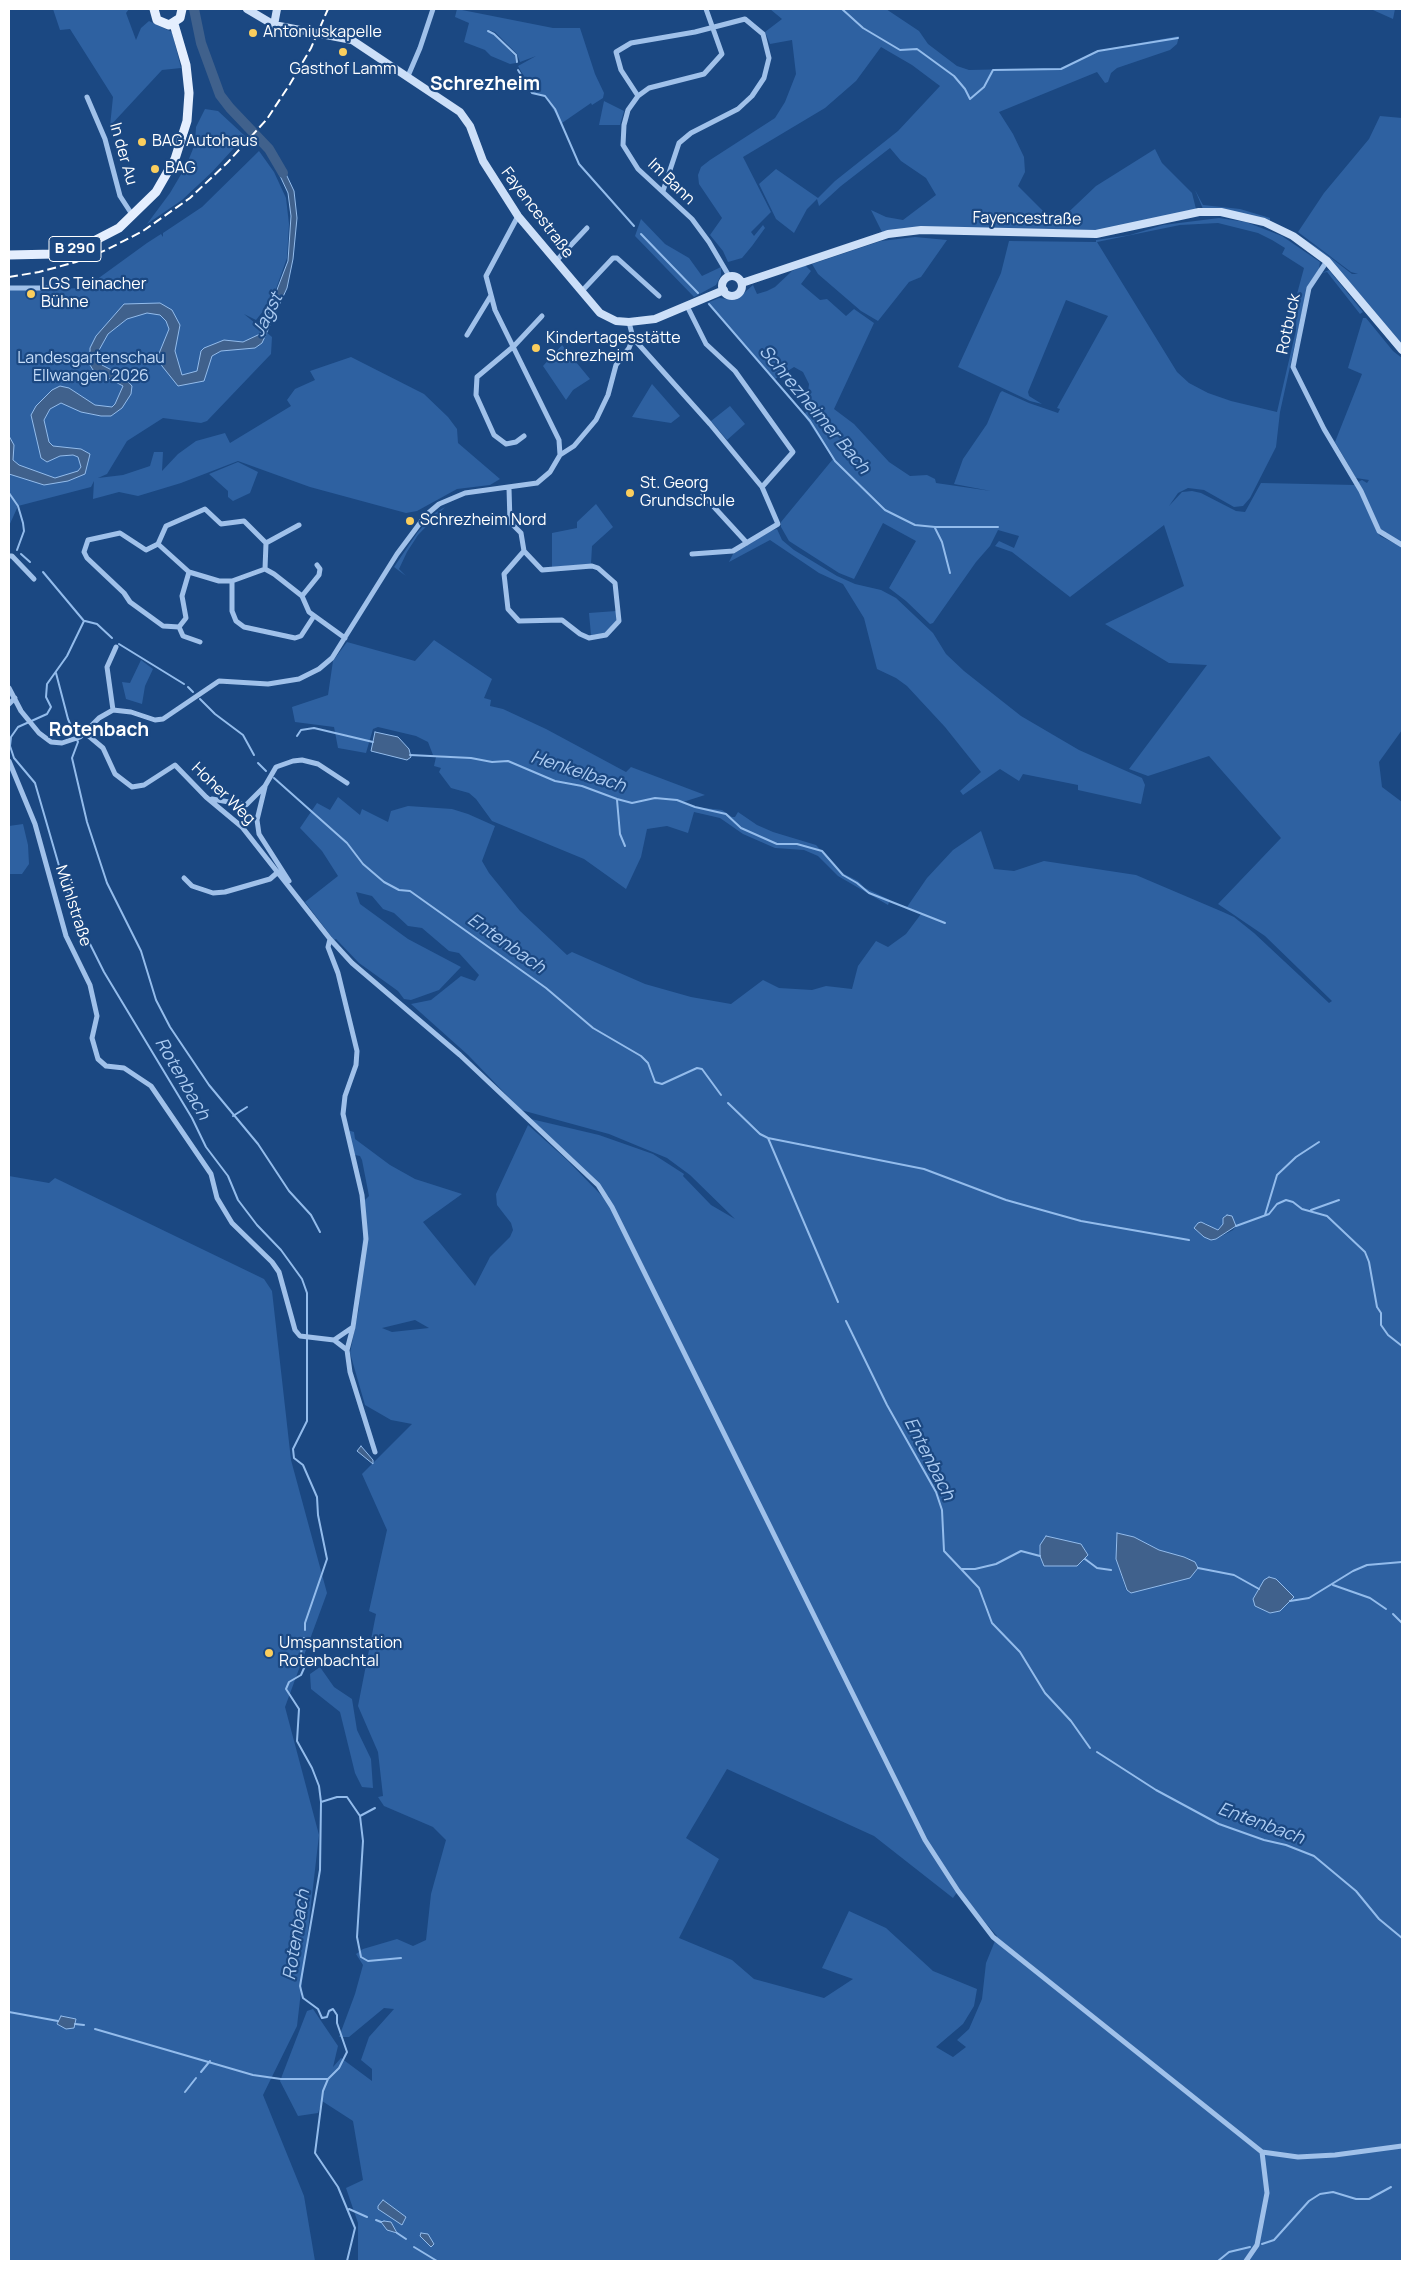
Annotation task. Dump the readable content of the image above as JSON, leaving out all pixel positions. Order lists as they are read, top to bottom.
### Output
{
  "streets": {
    "main road": ["In der Au", "B 290"],
    "street": [
      "Im Bann",
      "Fayencestraße",
      "Rotbuck",
      "Hoher Weg",
      "Mühlstraße"
    ]
  },
  "crossings": [
    ["In der Au", "B 290"],
    ["Im Bann", "Fayencestraße"],
    ["Fayencestraße", "Rotbuck"]
  ],
  "districts": ["Schrezheim", "Rotenbach"],
  "water": [
    "Jagst",
    "Schrezheimer Bach",
    "Henkelbach",
    "Entenbach",
    "Rotenbach"
  ],
  "parks": ["Landesgartenschau Ellwangen 2026"],
  "places": [
    "Antoniuskapelle",
    "Gasthof Lamm",
    "BAG Autohaus",
    "BAG",
    "LGS Teinacher Bühne",
    "Kindertagesstätte Schrezheim",
    "St. Georg Grundschule",
    "Schrezheim Nord",
    "Umspannstation Rotenbachtal"
  ]
}
